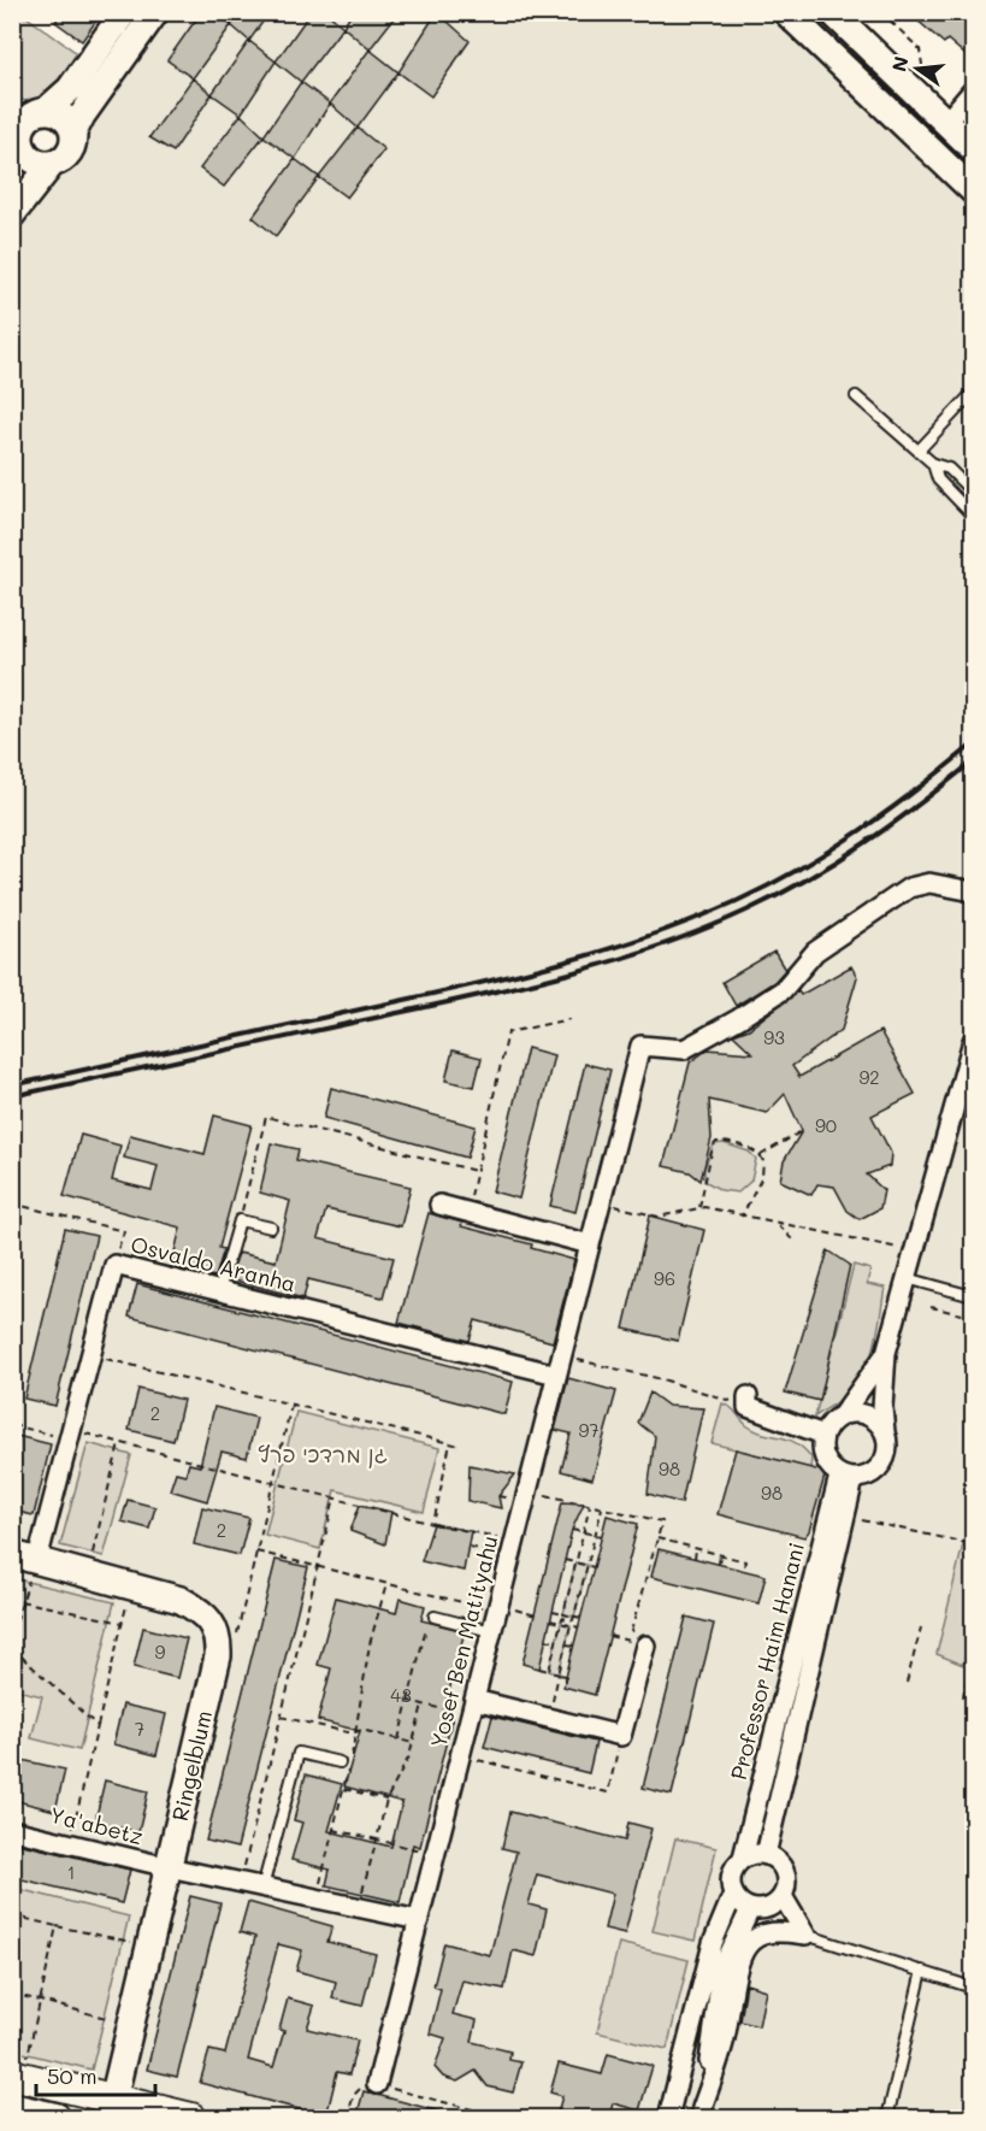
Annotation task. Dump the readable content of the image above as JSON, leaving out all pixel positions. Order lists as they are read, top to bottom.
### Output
{
  "streets": {
    "street": [
      "Osvaldo Aranha",
      "Yosef Ben Matityahu",
      "Professor Haim Hanani",
      "Ringelblum",
      "Ya'abetz"
    ]
  },
  "crossings": [
    ["Osvaldo Aranha", "Yosef Ben Matityahu"],
    ["Osvaldo Aranha", "Ringelblum"],
    ["Ringelblum", "Ya'abetz"]
  ],
  "parks": ["גן מרדכי פרץ"],
  "house_numbers": [
    "93",
    "92",
    "90",
    "96",
    "2",
    "97",
    "98",
    "98",
    "2",
    "9",
    "43",
    "7",
    "1"
  ],
  "scale_bar": "50 m",
  "north": "left"
}
